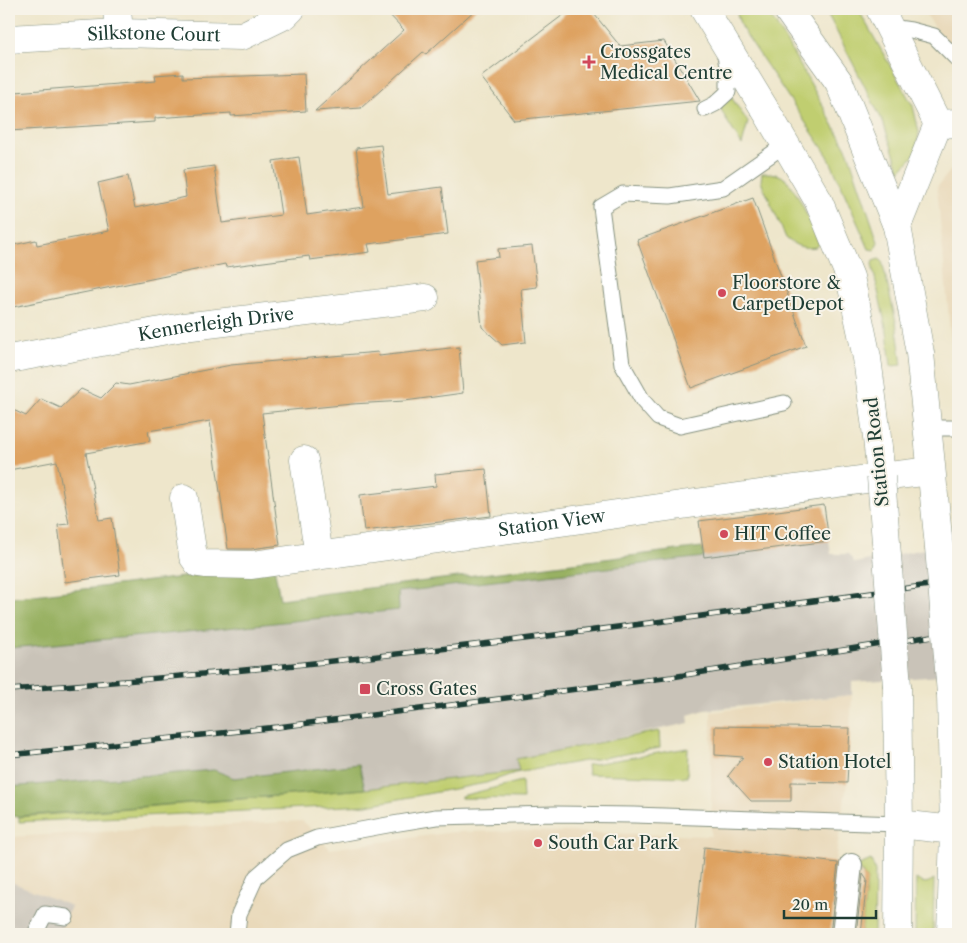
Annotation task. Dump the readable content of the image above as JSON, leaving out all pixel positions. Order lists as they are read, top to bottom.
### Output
{
  "streets": {
    "main road": [
      "Silkstone Court",
      "Kennerleigh Drive",
      "Station Road",
      "Station View"
    ]
  },
  "crossings": [
    ["Station Road", "Station View"]
  ],
  "places": {
    "health": ["Crossgates Medical Centre"],
    "other": [
      "Floorstore & CarpetDepot",
      "HIT Coffee",
      "Station Hotel",
      "South Car Park"
    ],
    "transit": ["Cross Gates"]
  },
  "scale_bar": "20 m"
}
